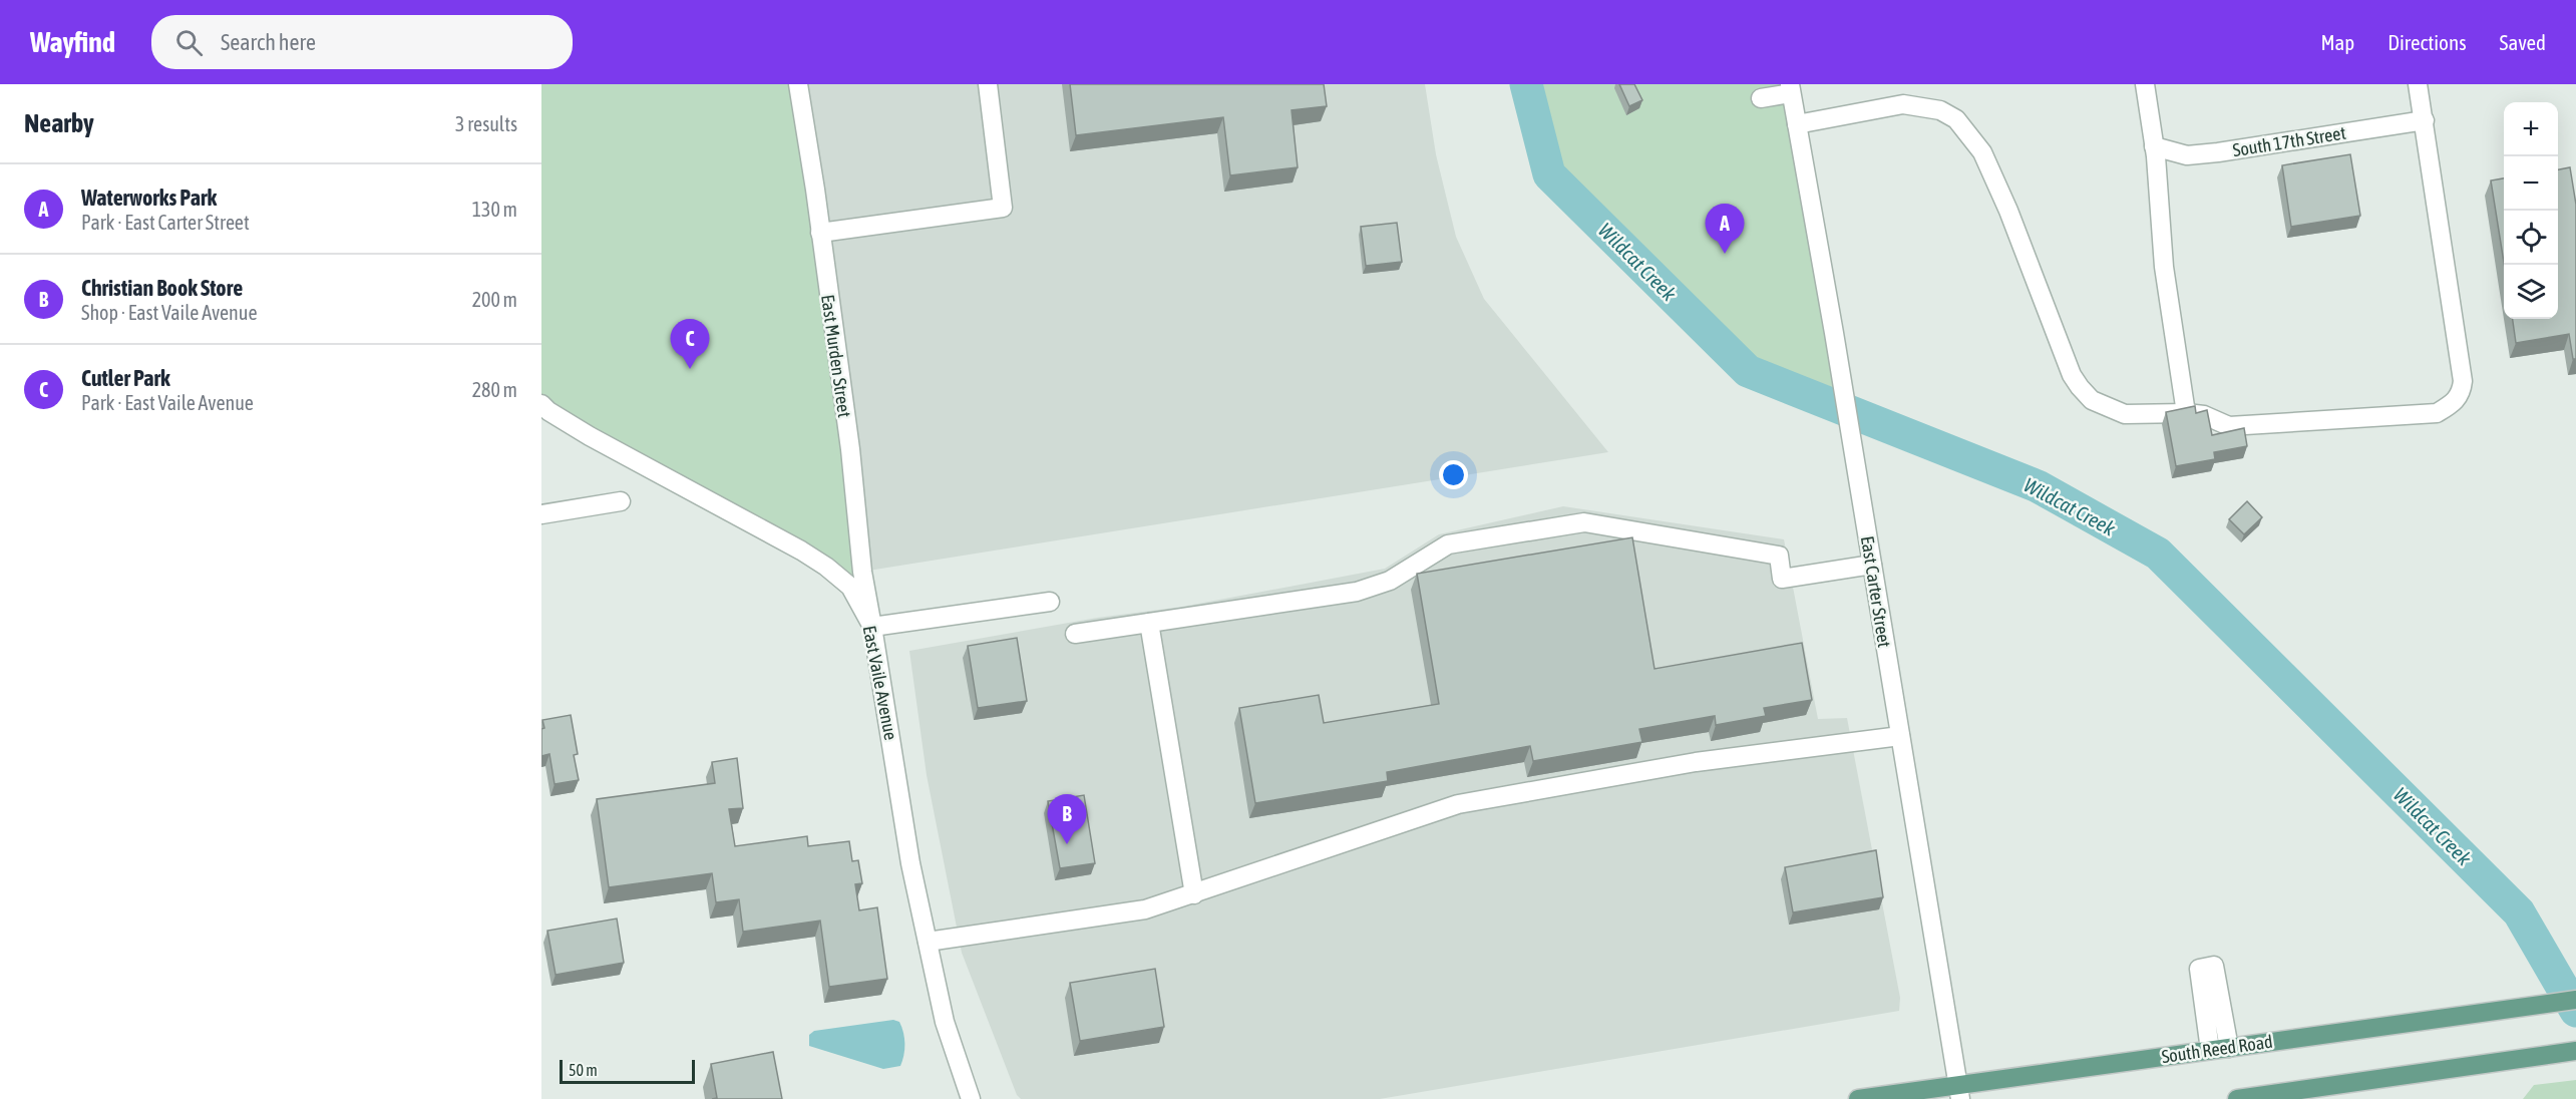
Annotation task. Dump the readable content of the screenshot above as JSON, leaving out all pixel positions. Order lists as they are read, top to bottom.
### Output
{
  "streets": {
    "main road": ["South Reed Road"],
    "street": [
      "South 17th Street",
      "East Murden Street",
      "East Carter Street",
      "East Vaile Avenue"
    ]
  },
  "crossings": [
    ["East Murden Street", "East Vaile Avenue"],
    ["East Carter Street", "South Reed Road"]
  ],
  "water": ["Wildcat Creek"],
  "scale_bar": "50 m",
  "page": {
    "header": "Wayfind",
    "search": "Search here",
    "nav": ["Map", "Directions", "Saved"],
    "heading": ["Nearby", "3 results"],
    "map_buttons": ["+", "−"],
    "list": [
      {
        "mark": "A",
        "name": "Waterworks Park",
        "note": "Park · East Carter Street",
        "value": "130 m"
      },
      {
        "mark": "B",
        "name": "Christian Book Store",
        "note": "Shop · East Vaile Avenue",
        "value": "200 m"
      },
      {
        "mark": "C",
        "name": "Cutler Park",
        "note": "Park · East Vaile Avenue",
        "value": "280 m"
      }
    ],
    "pins": ["A", "C", "B"],
    "scale": "50 m"
  }
}
